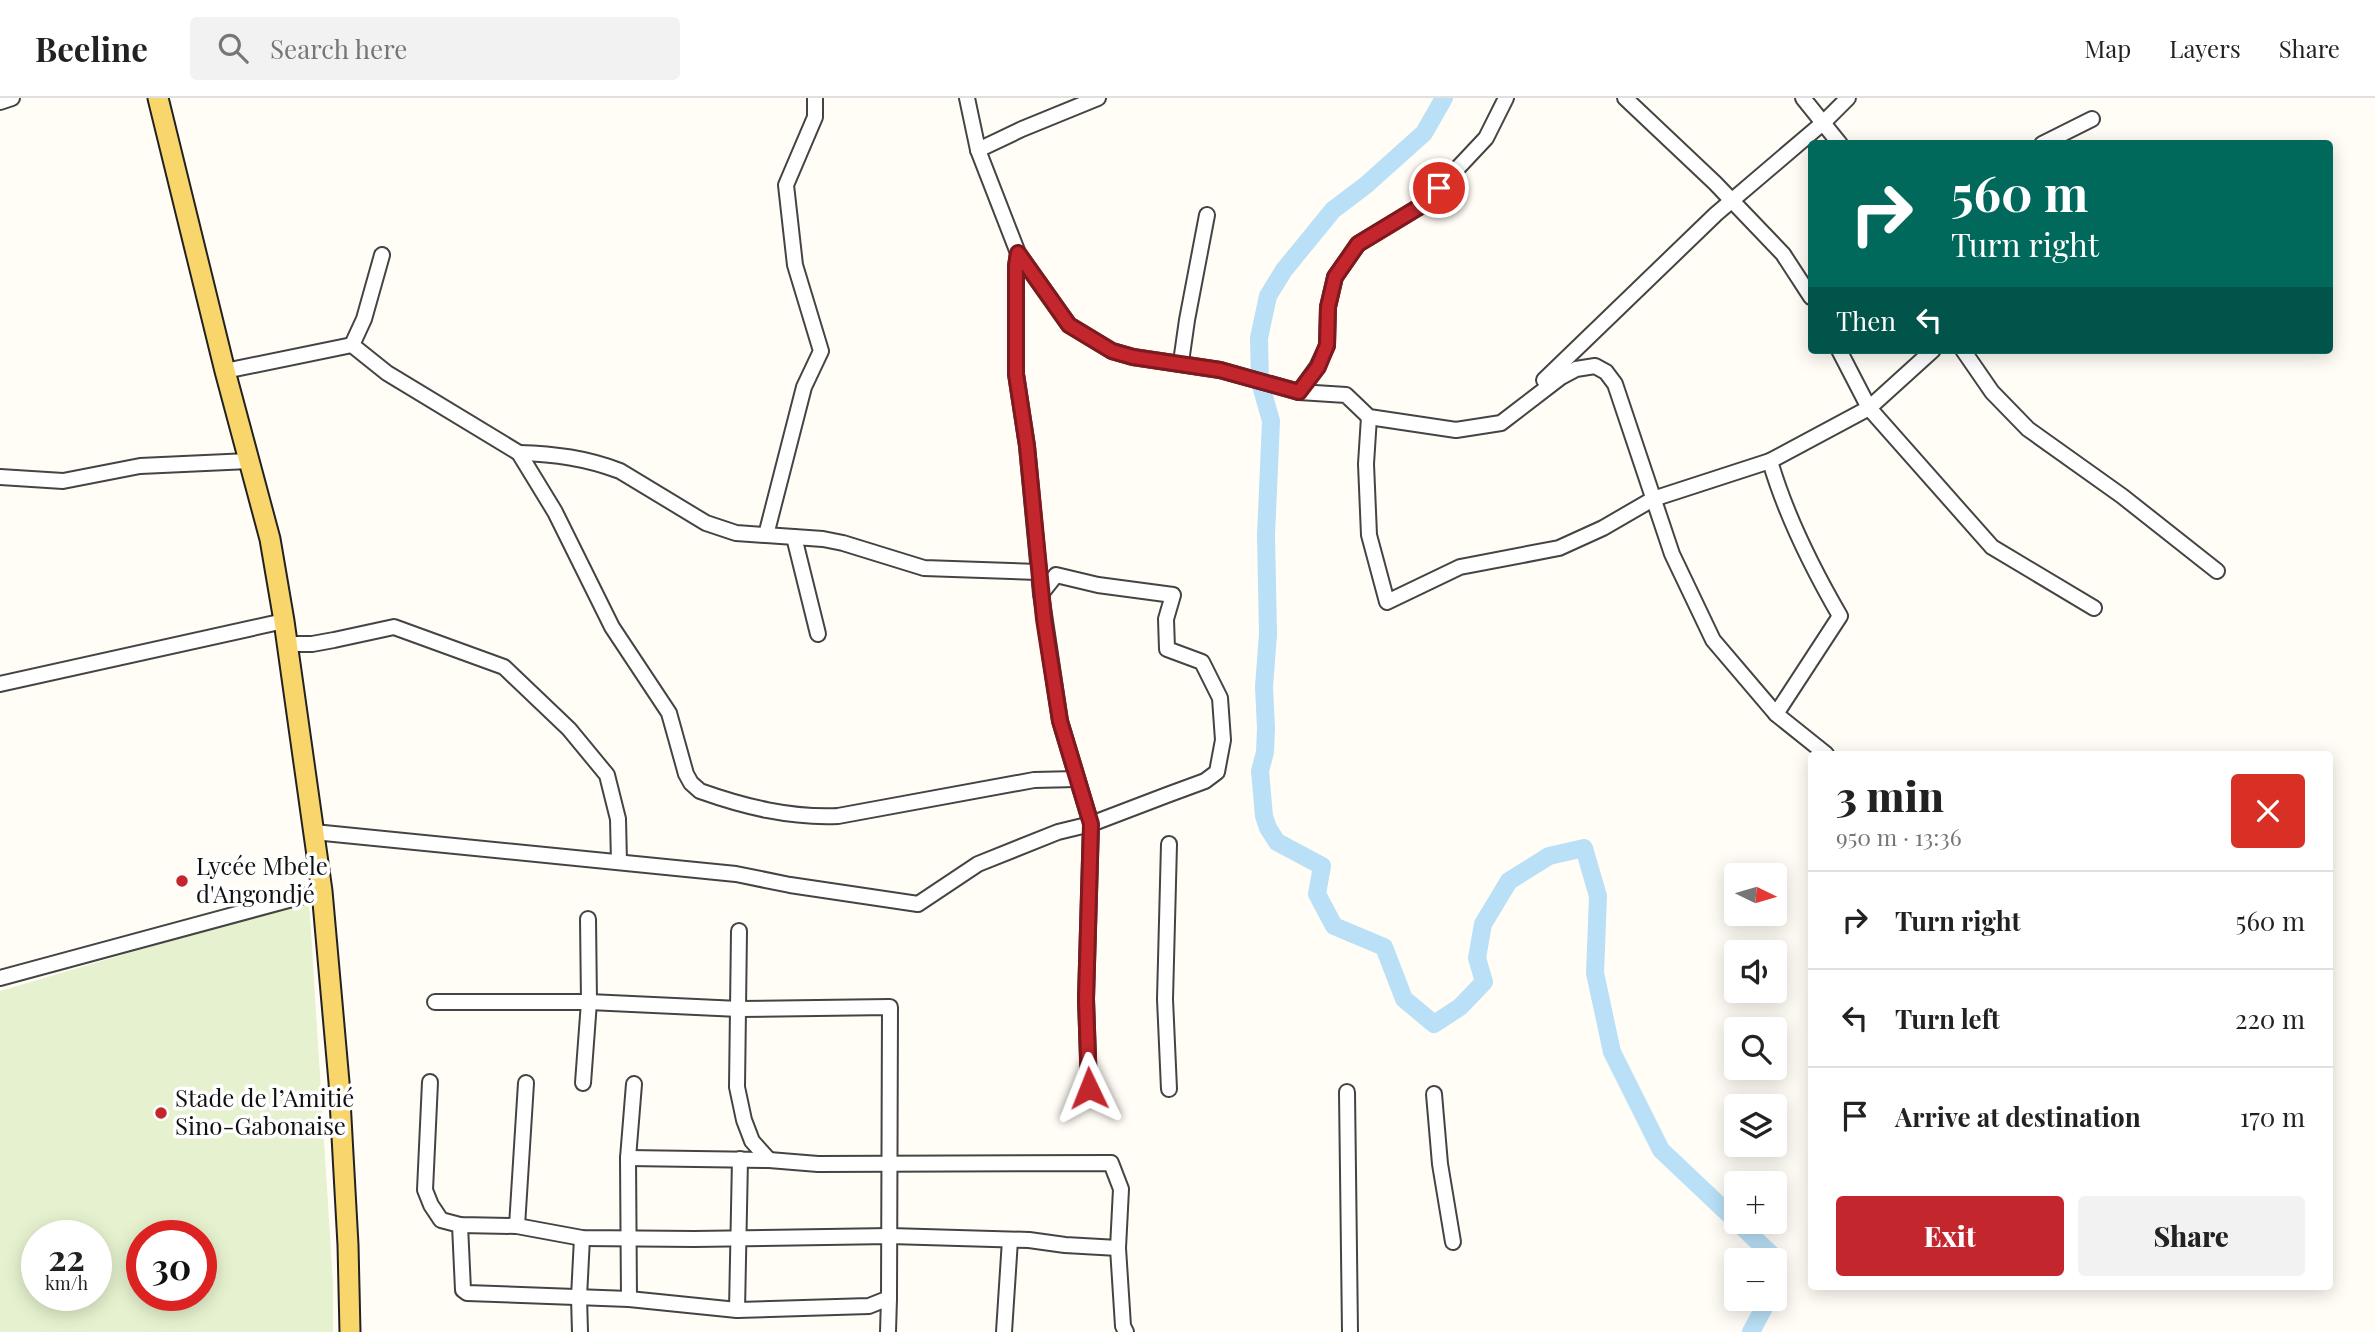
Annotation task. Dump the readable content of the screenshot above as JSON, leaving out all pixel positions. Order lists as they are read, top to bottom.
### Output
{
  "places": ["Lycée Mbele d'Angondjé", "Stade de l’Amitié Sino-Gabonaise"],
  "north": "right",
  "page": {
    "header": "Beeline",
    "search": "Search here",
    "nav": ["Map", "Layers", "Share"],
    "turn": ["560 m", "Turn right"],
    "then": "Then",
    "heading": ["3 min", "950 m · 13:36"],
    "map_buttons": ["+", "−"],
    "list": [
      {
        "name": "Turn right",
        "value": "560 m"
      },
      {
        "name": "Turn left",
        "value": "220 m"
      },
      {
        "name": "Arrive at destination",
        "value": "170 m"
      }
    ],
    "buttons": ["Exit", "Share"],
    "speed": "22 km/h",
    "limit": "30"
  }
}
